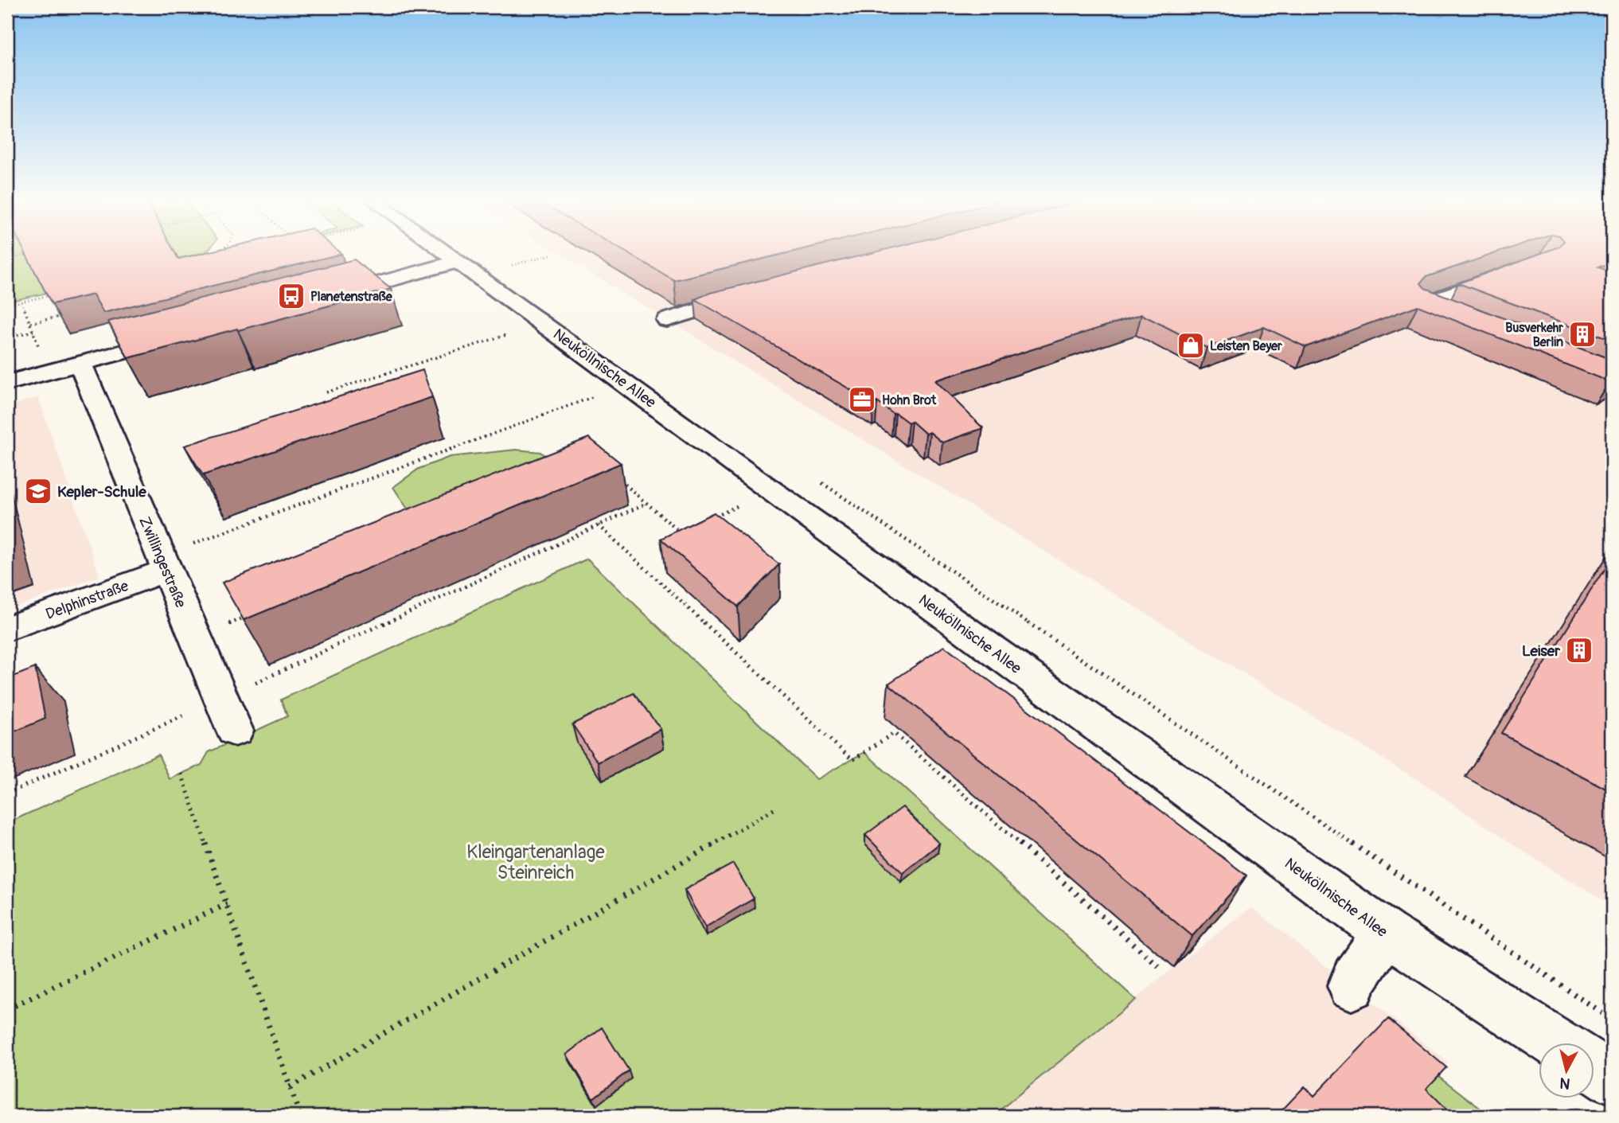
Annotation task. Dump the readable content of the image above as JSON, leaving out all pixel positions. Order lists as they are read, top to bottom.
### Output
{
  "streets": {
    "street": ["Neuköllnische Allee", "Zwillingestraße", "Delphinstraße"]
  },
  "crossings": [
    ["Zwillingestraße", "Delphinstraße"]
  ],
  "parks": ["Kleingartenanlage Steinreich"],
  "places": {
    "bus stop": ["Planetenstraße"],
    "building": ["Busverkehr Berlin", "Leiser"],
    "shop": ["Leisten Beyer"],
    "office": ["Hohn Brot"],
    "school or university": ["Kepler-Schule"]
  },
  "north": "bottom"
}
